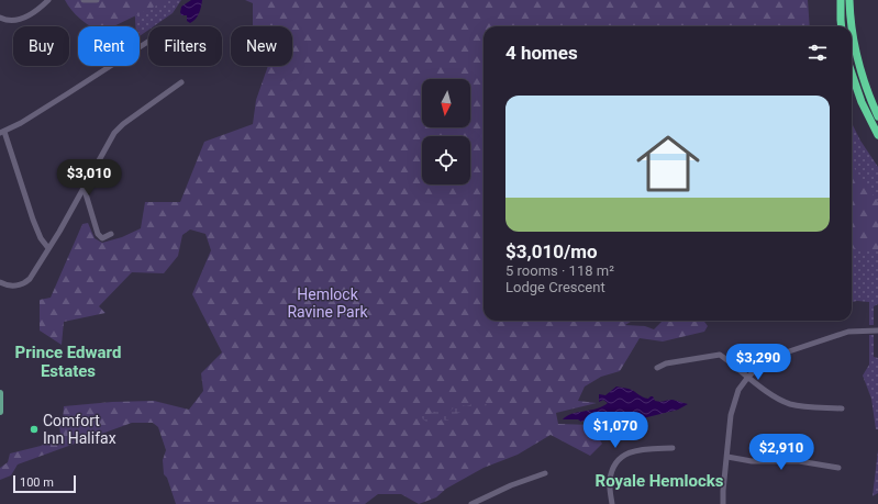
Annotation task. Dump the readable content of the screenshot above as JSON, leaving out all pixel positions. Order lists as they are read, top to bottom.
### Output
{
  "districts": ["Prince Edward Estates", "Royale Hemlocks"],
  "parks": ["Hemlock Ravine Park"],
  "places": ["Comfort Inn Halifax"],
  "scale_bar": "100 m",
  "north": "bottom",
  "page": {
    "chip": [
      "Buy",
      "Rent",
      "Filters",
      "New"
    ],
    "heading": "4 homes",
    "list": [
      {
        "name": "$3,010/mo",
        "note": "5 rooms · 118 m² · Lodge Crescent"
      }
    ],
    "price": [
      "$3,010",
      "$3,290",
      "$1,070",
      "$2,910"
    ],
    "scale": "100 m"
  }
}
